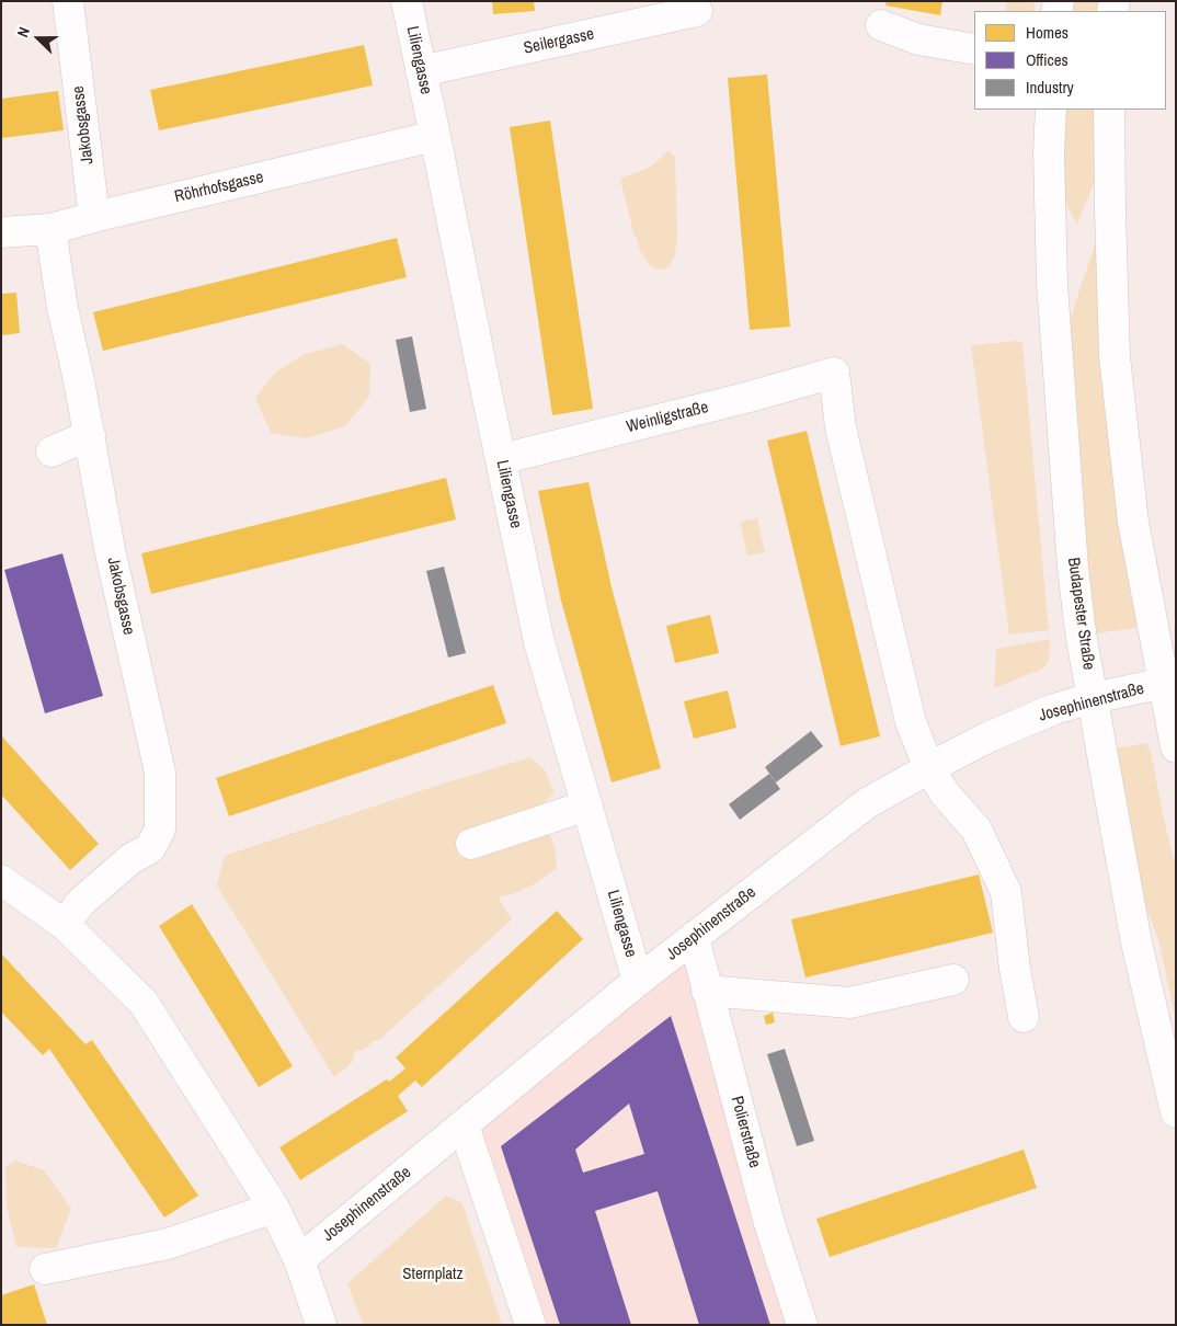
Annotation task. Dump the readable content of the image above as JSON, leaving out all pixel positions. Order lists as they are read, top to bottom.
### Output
{
  "streets": {
    "street": [
      "Seilergasse",
      "Liliengasse",
      "Jakobsgasse",
      "Röhrhofsgasse",
      "Weinligstraße",
      "Budapester Straße",
      "Josephinenstraße",
      "Polierstraße"
    ]
  },
  "crossings": [
    ["Seilergasse", "Liliengasse"],
    ["Liliengasse", "Röhrhofsgasse"],
    ["Liliengasse", "Weinligstraße"],
    ["Liliengasse", "Josephinenstraße"],
    ["Jakobsgasse", "Röhrhofsgasse"],
    ["Weinligstraße", "Josephinenstraße"],
    ["Budapester Straße", "Josephinenstraße"],
    ["Josephinenstraße", "Polierstraße"]
  ],
  "parks": ["Sternplatz"],
  "legend": ["Homes", "Offices", "Industry"],
  "north": "left"
}
